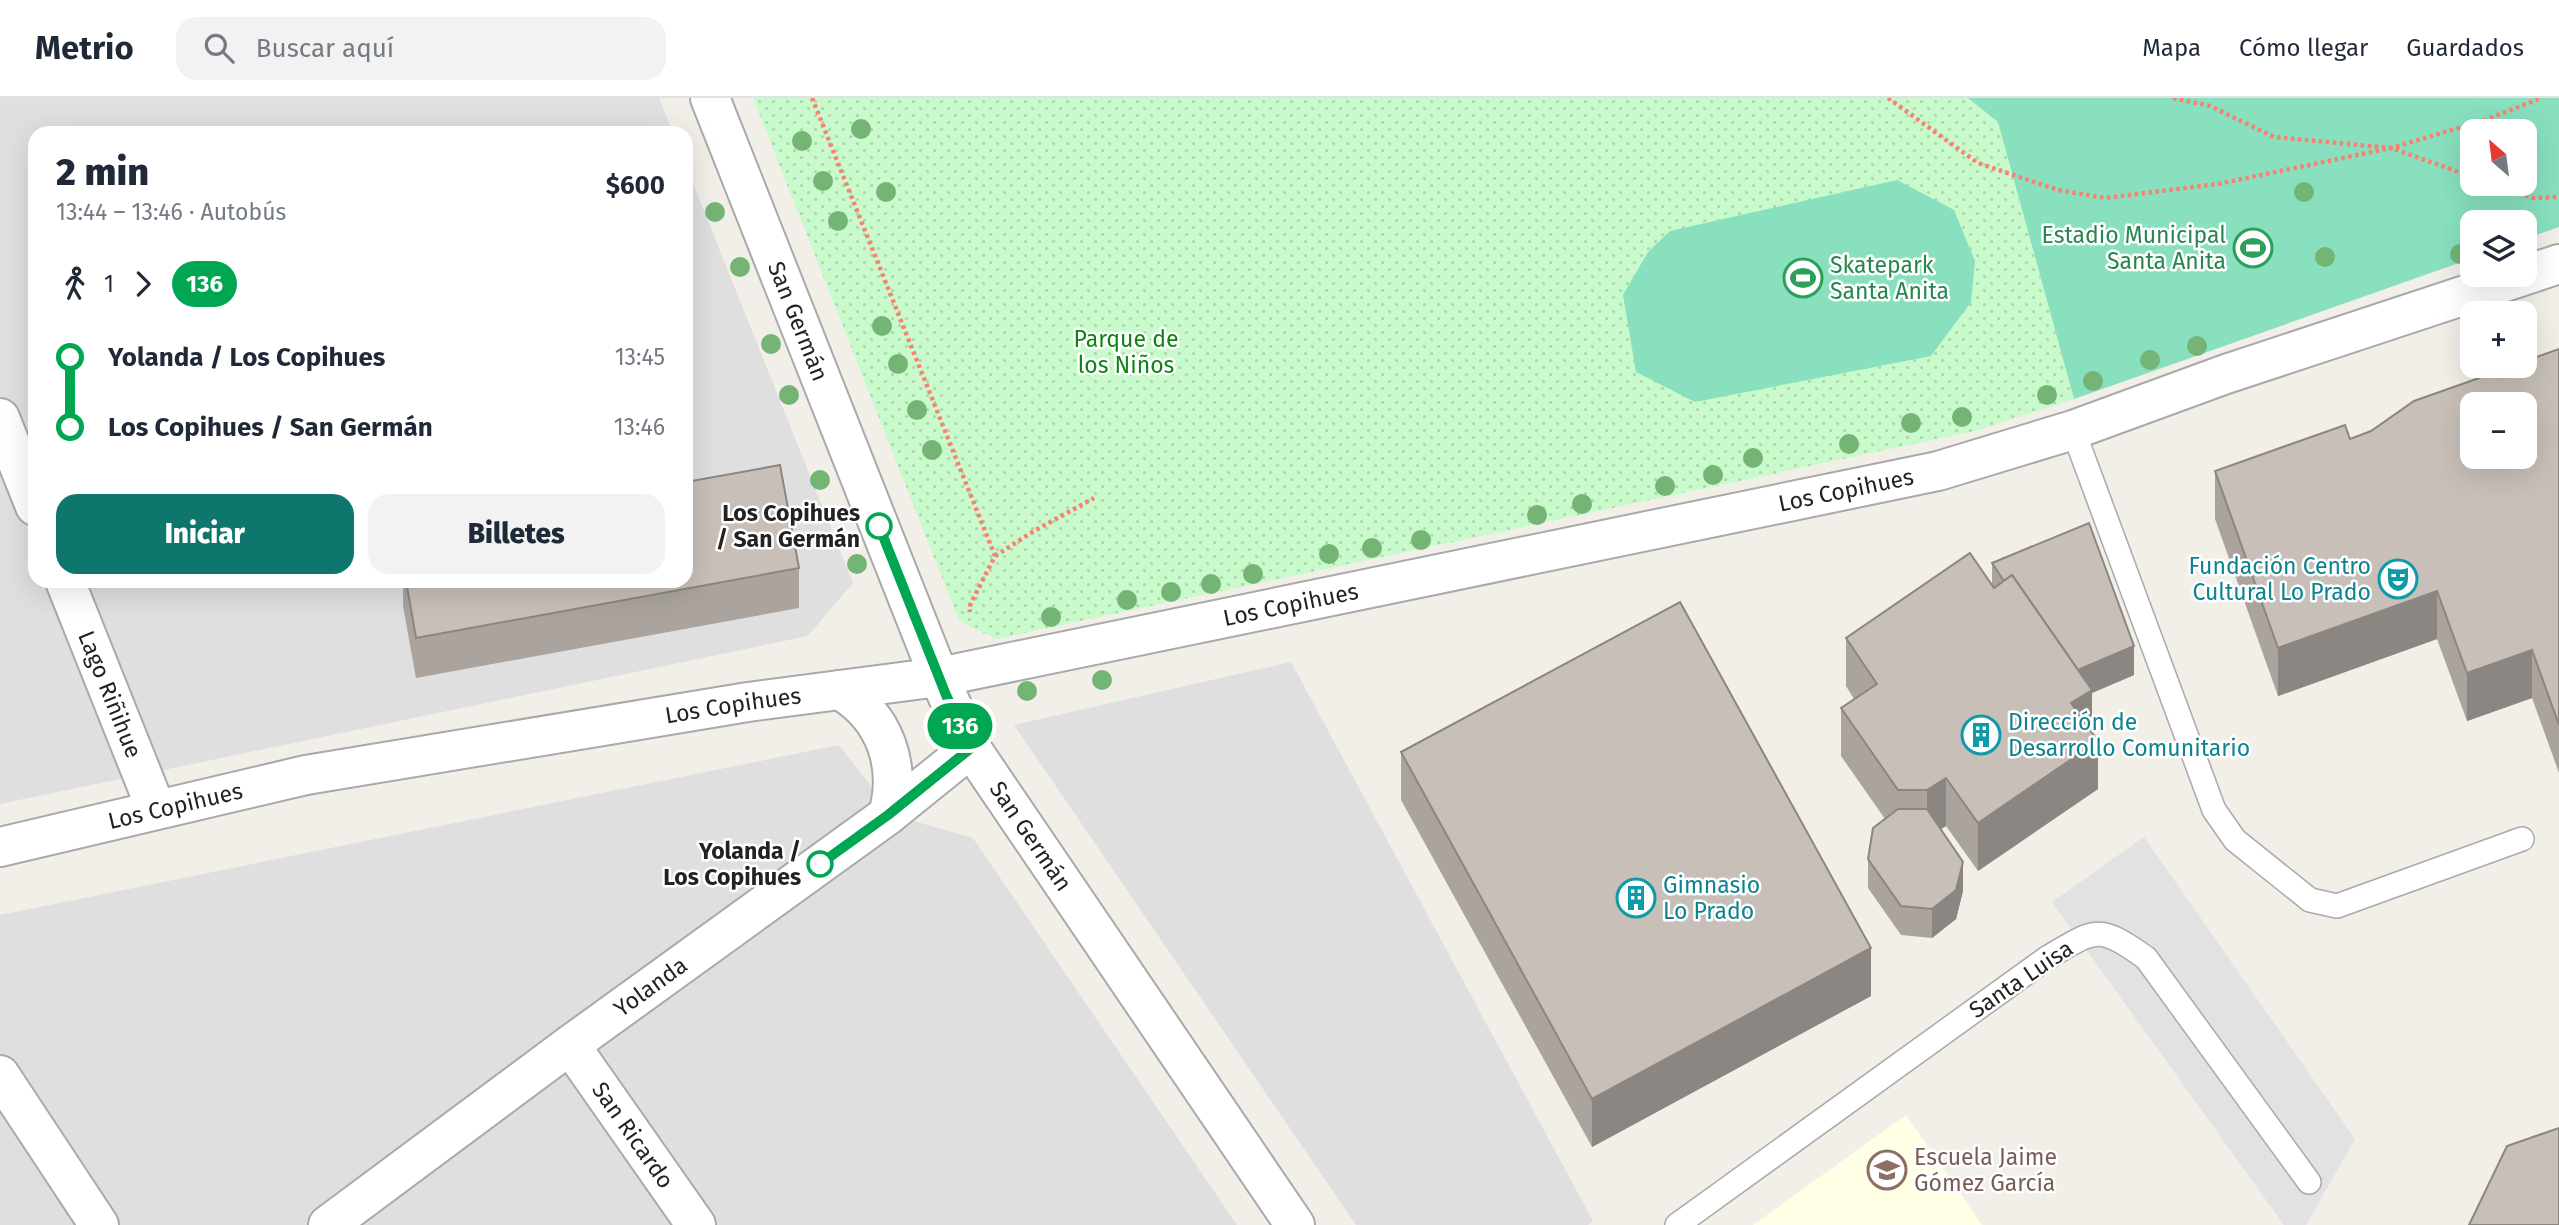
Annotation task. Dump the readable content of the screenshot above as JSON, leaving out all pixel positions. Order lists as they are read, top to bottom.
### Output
{
  "streets": {
    "street": [
      "San Germán",
      "Los Copihues",
      "Lago Riñihue",
      "Yolanda",
      "San Ricardo"
    ],
    "lane": ["Santa Luisa"]
  },
  "crossings": [
    ["San Germán", "Los Copihues"],
    ["San Germán", "Yolanda"],
    ["Los Copihues", "Lago Riñihue"],
    ["Yolanda", "San Ricardo"]
  ],
  "parks": ["Parque de los Niños"],
  "places": {
    "sports": ["Estadio Municipal Santa Anita", "Skatepark Santa Anita"],
    "other": ["Los Copihues / San Germán", "Yolanda / Los Copihues"],
    "theatre": ["Fundación Centro Cultural Lo Prado"],
    "building": ["Dirección de Desarrollo Comunitario", "Gimnasio Lo Prado"],
    "school or university": ["Escuela Jaime Gómez García"]
  },
  "lines": ["bus line 136"],
  "north": "top left",
  "page": {
    "header": "Metrio",
    "search": "Buscar aquí",
    "nav": ["Mapa", "Cómo llegar", "Guardados"],
    "on_map": "136",
    "map_buttons": ["+", "−"],
    "heading": ["2 min", "13:44 – 13:46 · Autobús", "$600"],
    "legs": ["1", "136"],
    "list": [
      {
        "name": "Yolanda / Los Copihues",
        "value": "13:45"
      },
      {
        "name": "Los Copihues / San Germán",
        "value": "13:46"
      }
    ],
    "buttons": ["Iniciar", "Billetes"]
  }
}
